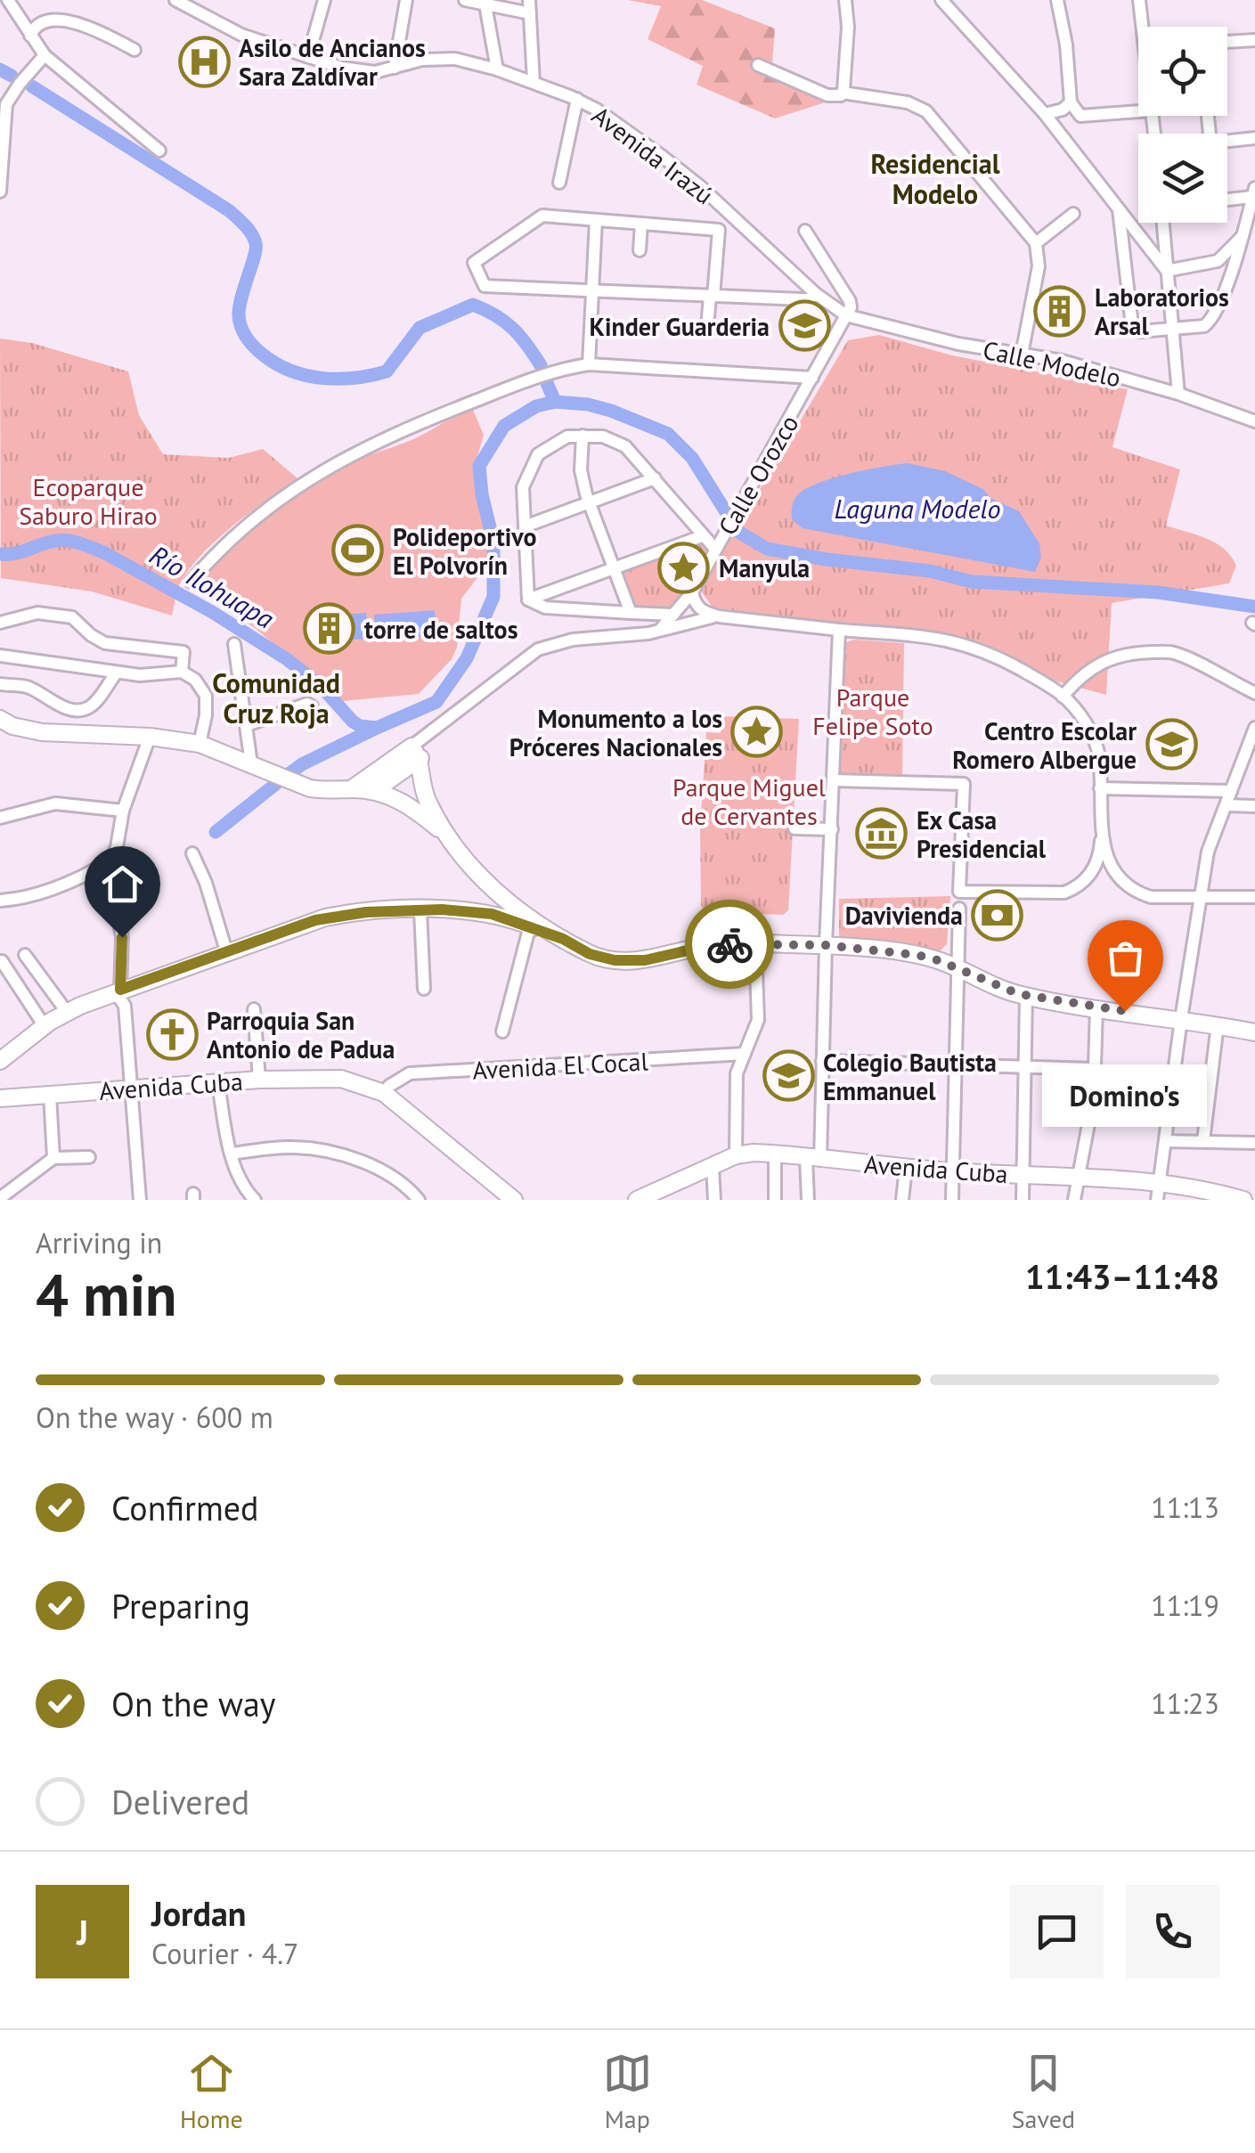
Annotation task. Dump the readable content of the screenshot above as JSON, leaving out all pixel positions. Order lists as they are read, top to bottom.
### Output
{
  "streets": {
    "main road": ["Avenida Cuba"],
    "street": [
      "Avenida Irazú",
      "Calle Modelo",
      "Calle Orozco",
      "Avenida El Cocal"
    ]
  },
  "crossings": [
    ["Avenida Irazú", "Calle Modelo"],
    ["Avenida Irazú", "Calle Orozco"],
    ["Calle Modelo", "Calle Orozco"],
    ["Avenida El Cocal", "Avenida Cuba"]
  ],
  "districts": ["Residencial Modelo", "Comunidad Cruz Roja"],
  "water": ["Laguna Modelo", "Río Ilohuapa"],
  "parks": ["Ecoparque Saburo Hirao", "Parque Felipe Soto", "Parque Miguel de Cervantes"],
  "places": {
    "hospital": ["Asilo de Ancianos Sara Zaldívar"],
    "building": ["Laboratorios Arsal", "torre de saltos"],
    "school or university": ["Kinder Guarderia", "Centro Escolar Romero Albergue", "Colegio Bautista Emmanuel"],
    "sports": ["Polideportivo El Polvorín"],
    "place": ["Manyula", "Monumento a los Próceres Nacionales"],
    "museum": ["Ex Casa Presidencial"],
    "bank": ["Davivienda"],
    "other": ["Domino's"],
    "church": ["Parroquia San Antonio de Padua"]
  },
  "page": {
    "bubble": "Domino's",
    "heading": ["4 min", "Arriving in", "11:43–11:48"],
    "panel": ["Jordan", "Courier · 4.7"],
    "bar": "On the way · 600 m",
    "list": [
      ["Confirmed", "11:13"],
      ["Preparing", "11:19"],
      ["On the way", "11:23"],
      "Delivered"
    ],
    "round": "J",
    "tabs": ["Home", "Map", "Saved"]
  }
}
